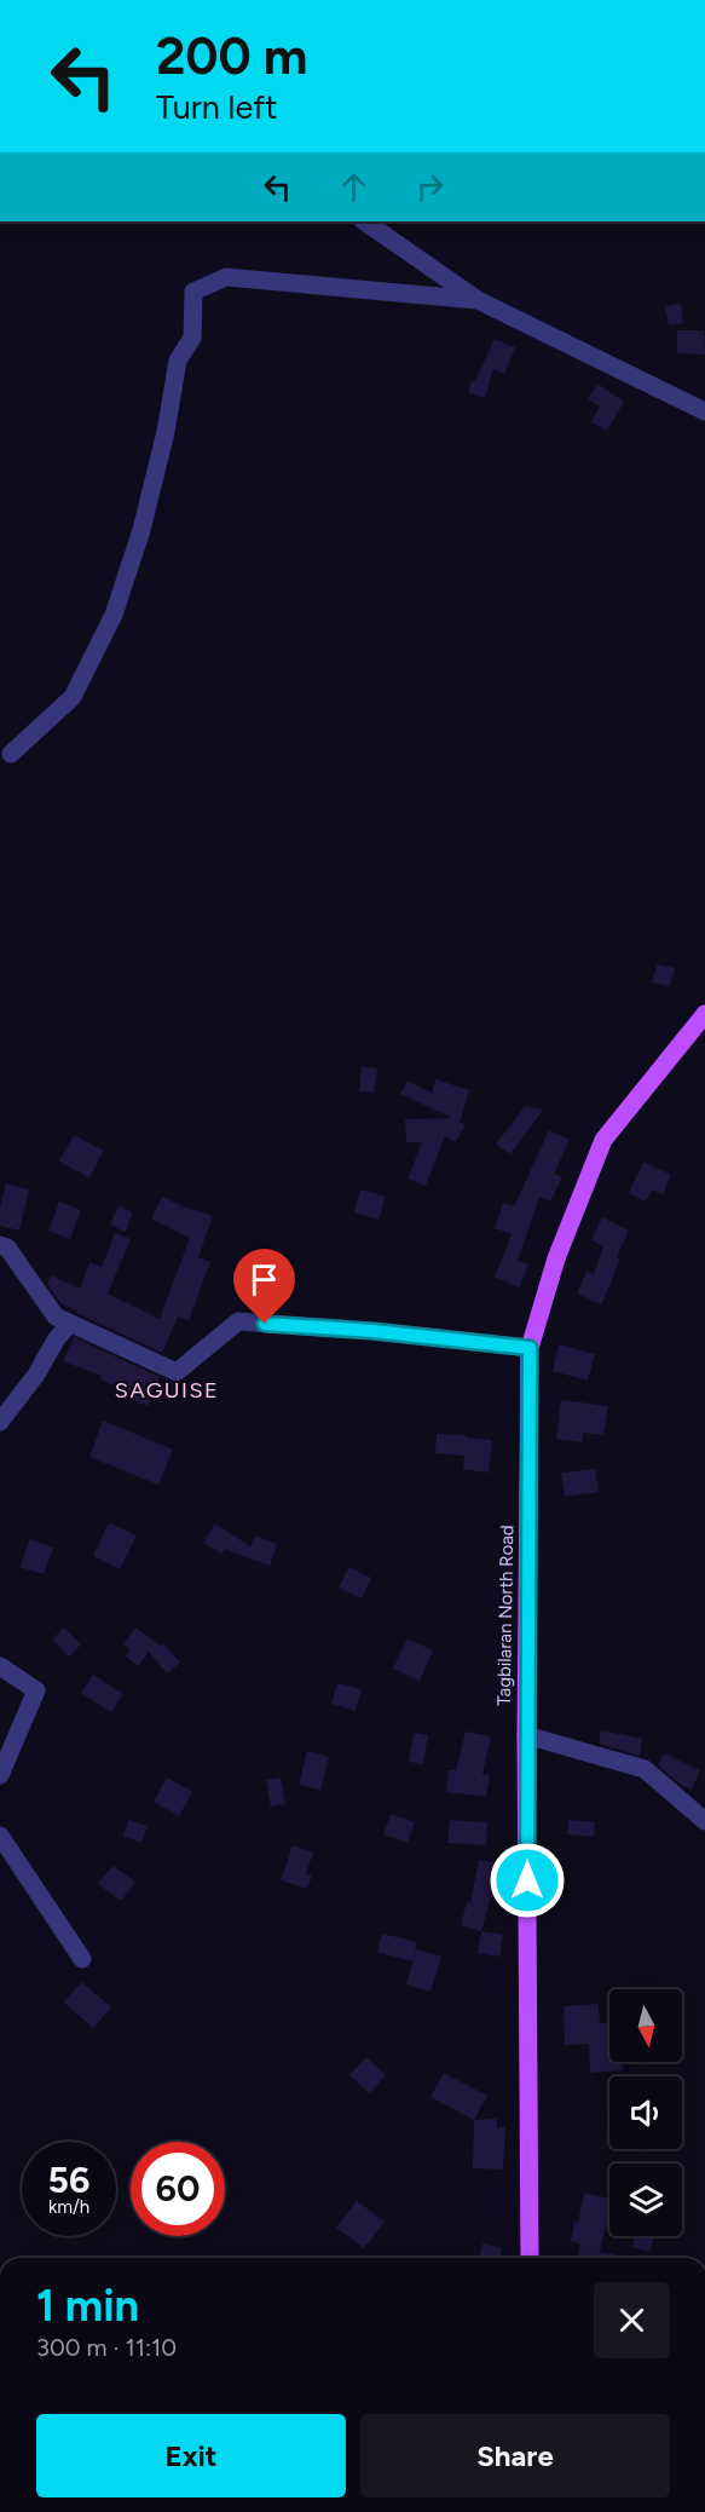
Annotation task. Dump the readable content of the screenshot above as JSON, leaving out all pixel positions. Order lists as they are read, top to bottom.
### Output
{
  "streets": {
    "main road": ["Tagbilaran North Road"]
  },
  "districts": ["SAGUISE"],
  "north": "bottom",
  "page": {
    "turn": ["200 m", "Turn left"],
    "speed": "56 km/h",
    "limit": "60",
    "heading": ["1 min", "300 m · 11:10"],
    "buttons": ["Exit", "Share"]
  }
}
